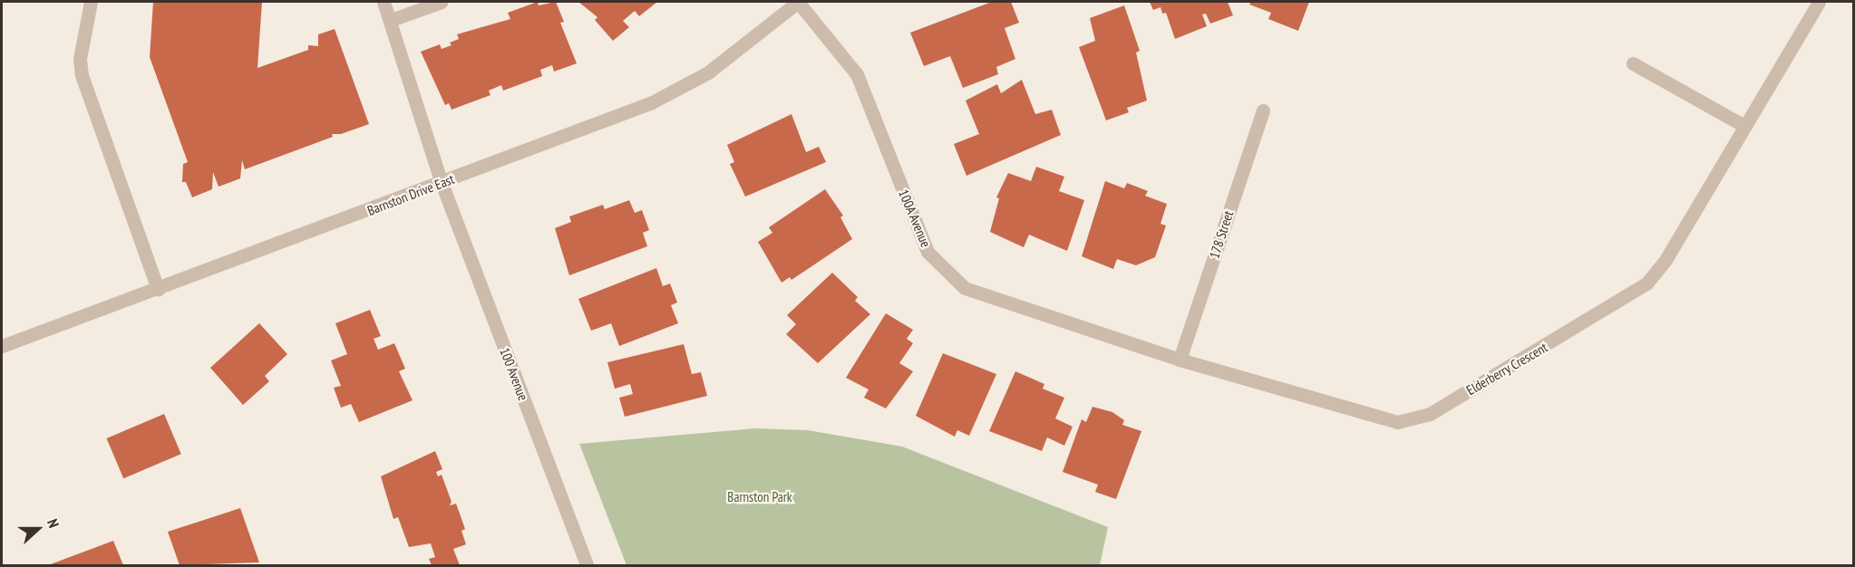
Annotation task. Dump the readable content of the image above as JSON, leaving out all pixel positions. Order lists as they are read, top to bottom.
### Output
{
  "streets": {
    "street": [
      "Barnston Drive East",
      "100A Avenue",
      "178 Street",
      "Elderberry Crescent",
      "100 Avenue"
    ]
  },
  "crossings": [
    ["Barnston Drive East", "100A Avenue"],
    ["Barnston Drive East", "100 Avenue"],
    ["100A Avenue", "178 Street"],
    ["100A Avenue", "Elderberry Crescent"],
    ["178 Street", "Elderberry Crescent"]
  ],
  "parks": ["Barnston Park"],
  "north": "right"
}
